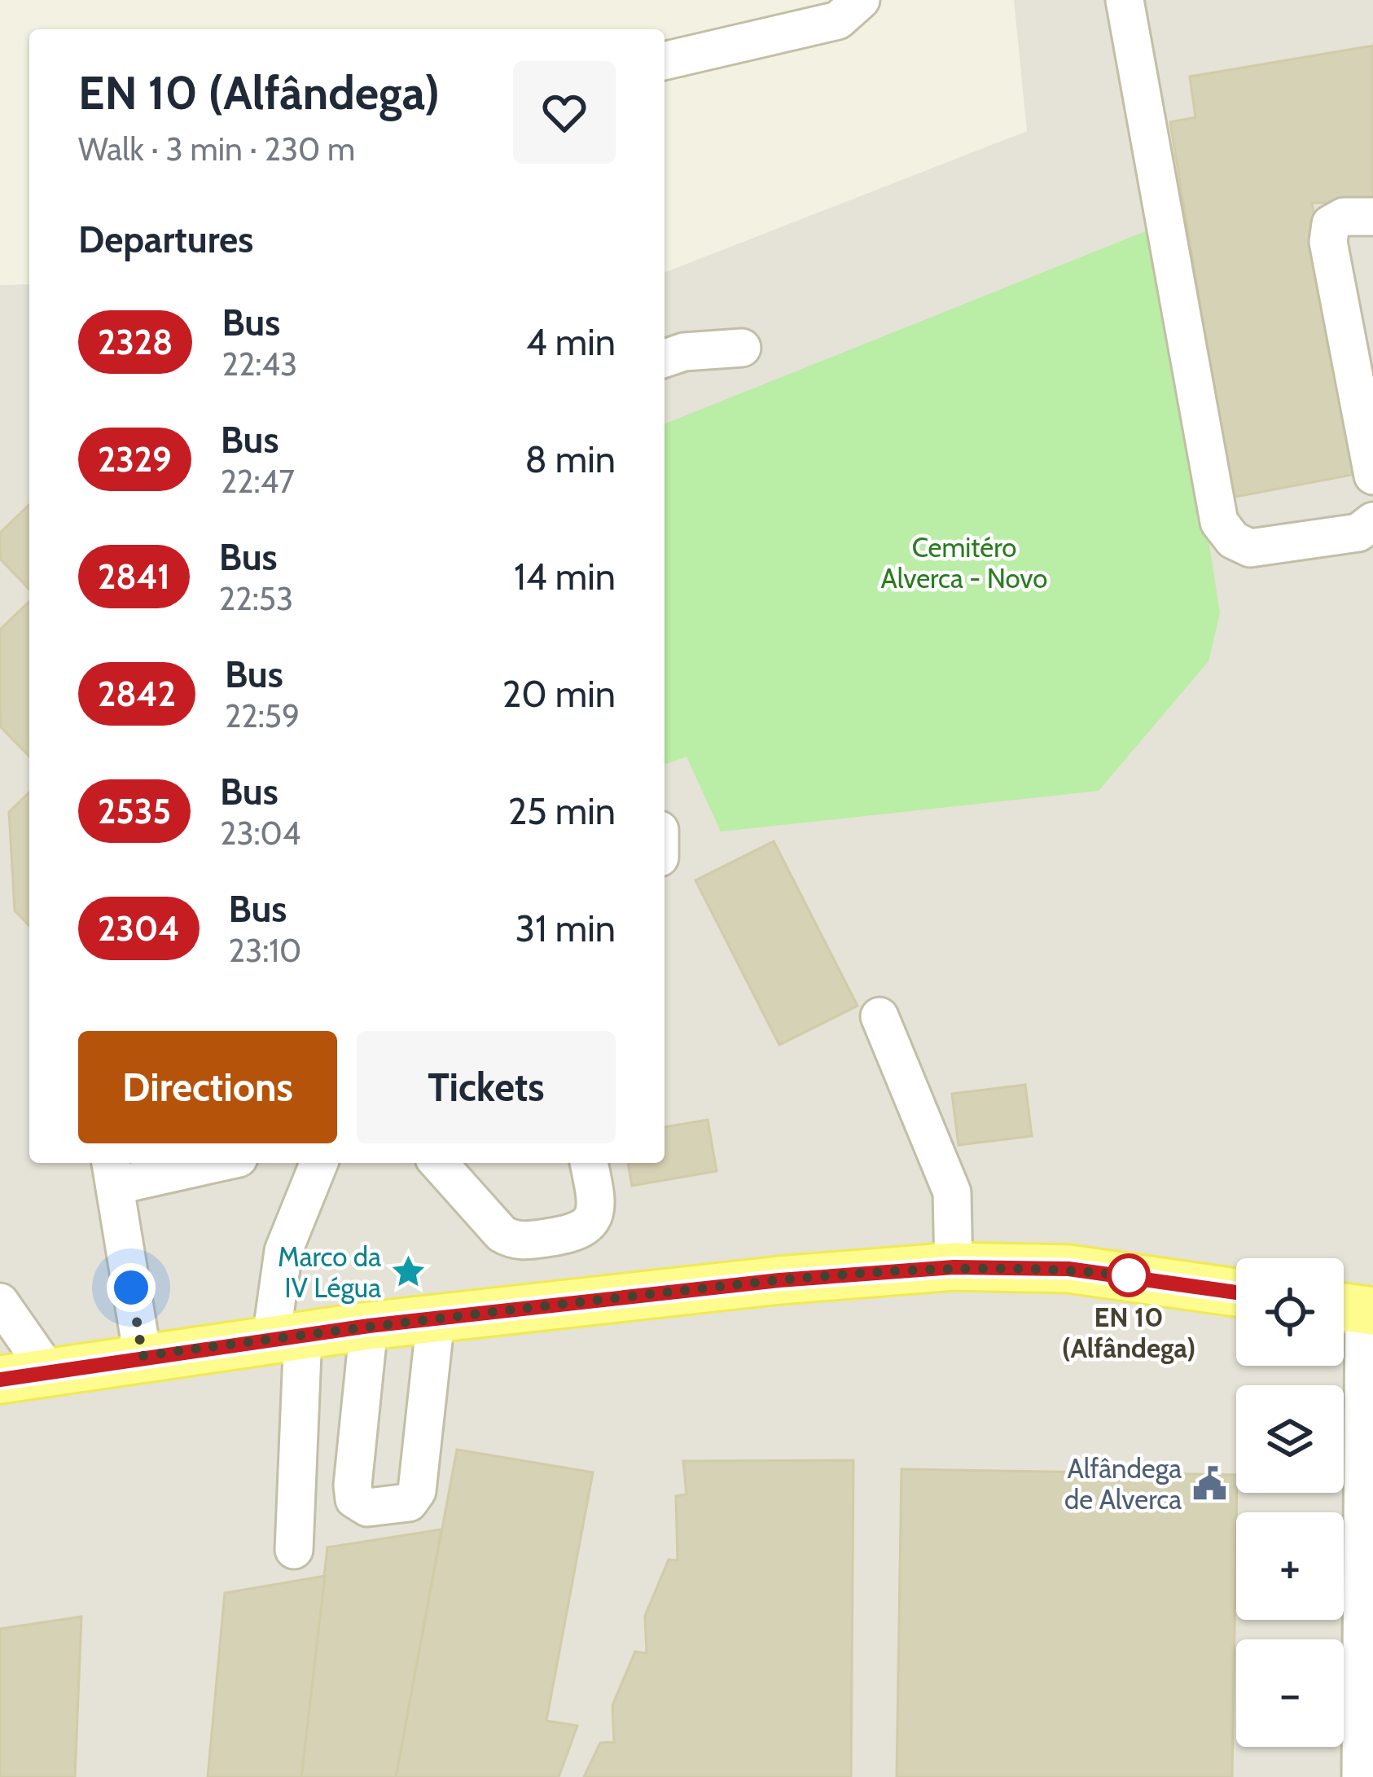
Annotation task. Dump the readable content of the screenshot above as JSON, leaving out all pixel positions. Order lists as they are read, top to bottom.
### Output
{
  "parks": ["Cemitéro Alverca - Novo"],
  "places": {
    "place": ["Marco da IV Légua"],
    "other": ["EN 10 (Alfândega)"],
    "public building": ["Alfândega de Alverca"]
  },
  "lines": ["bus line 2328"],
  "page": {
    "heading": [
      ["EN 10 (Alfândega)", "Walk · 3 min · 230 m"],
      "Departures"
    ],
    "list": [
      {
        "mark": "2328",
        "name": "Bus",
        "note": "22:43",
        "value": "4 min"
      },
      {
        "mark": "2329",
        "name": "Bus",
        "note": "22:47",
        "value": "8 min"
      },
      {
        "mark": "2841",
        "name": "Bus",
        "note": "22:53",
        "value": "14 min"
      },
      {
        "mark": "2842",
        "name": "Bus",
        "note": "22:59",
        "value": "20 min"
      },
      {
        "mark": "2535",
        "name": "Bus",
        "note": "23:04",
        "value": "25 min"
      },
      {
        "mark": "2304",
        "name": "Bus",
        "note": "23:10",
        "value": "31 min"
      }
    ],
    "buttons": ["Directions", "Tickets"],
    "map_buttons": ["+", "−"]
  }
}
